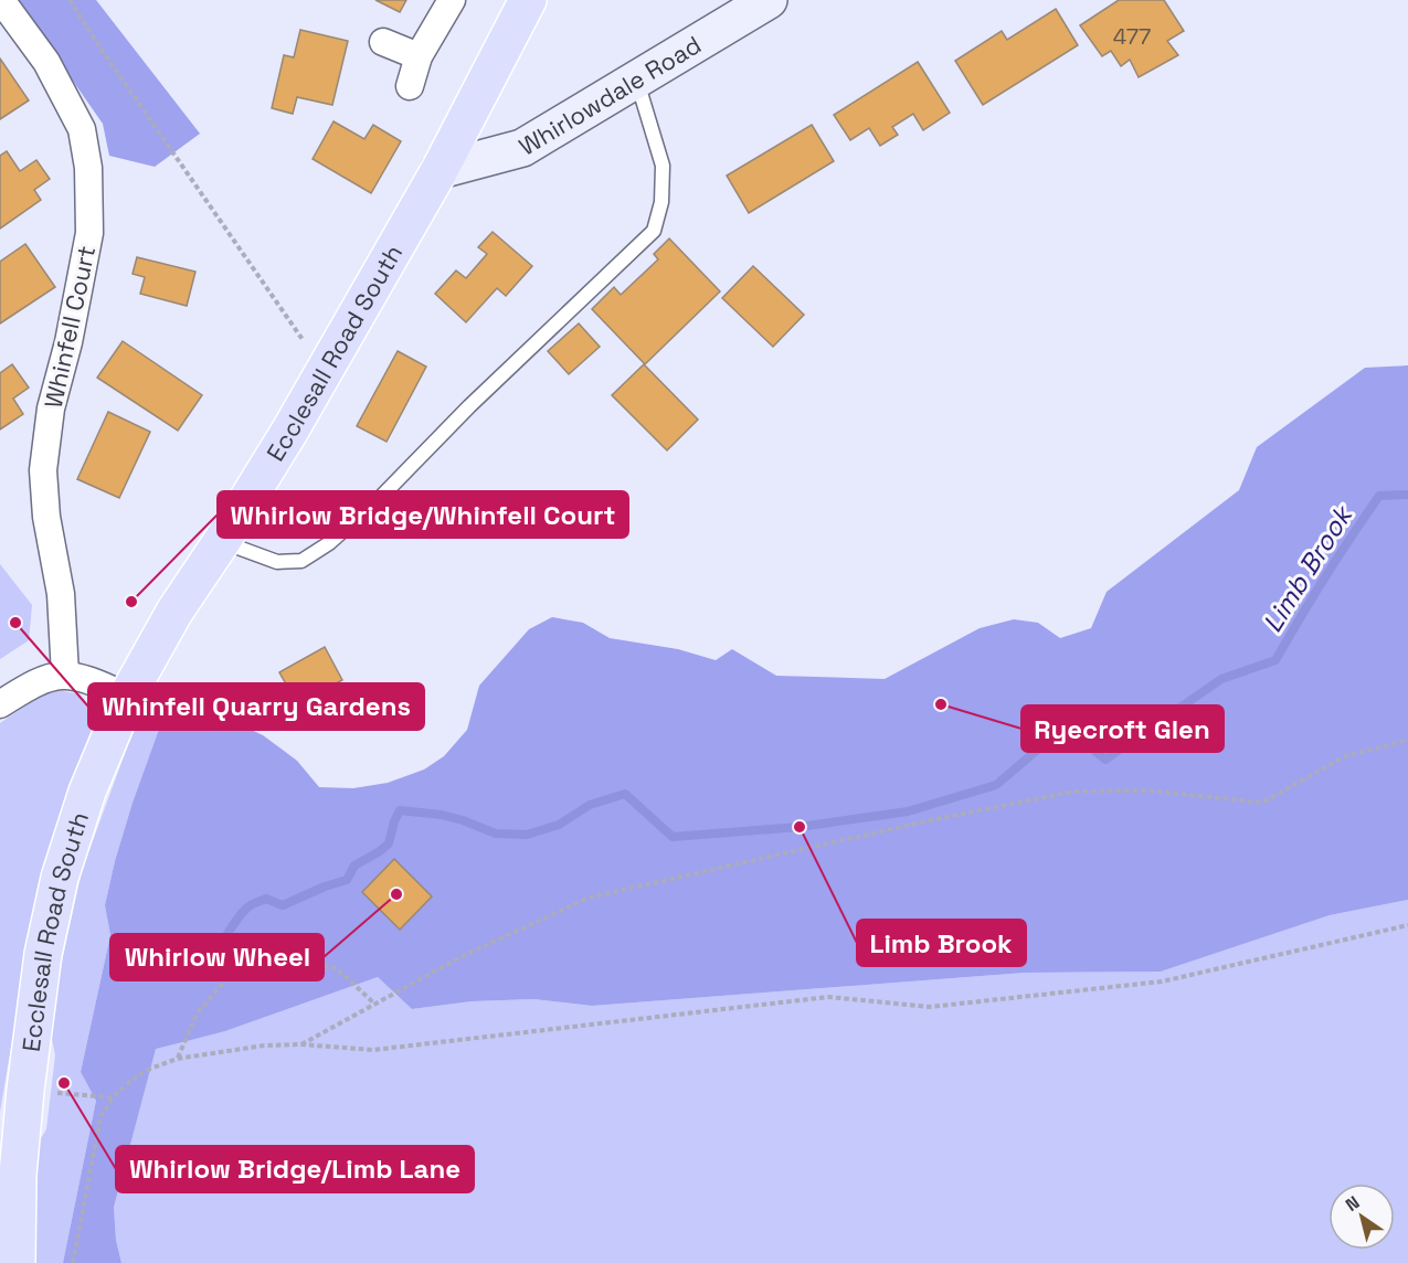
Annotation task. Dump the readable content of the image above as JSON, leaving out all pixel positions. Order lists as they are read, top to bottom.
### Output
{
  "streets": {
    "main road": ["Whirlowdale Road", "Ecclesall Road South"],
    "street": ["Whinfell Court"]
  },
  "crossings": [
    ["Whirlowdale Road", "Ecclesall Road South"]
  ],
  "water": ["Limb Brook"],
  "places": [
    "Whirlow Bridge/Whinfell Court",
    "Whinfell Quarry Gardens",
    "Ryecroft Glen",
    "Limb Brook",
    "Whirlow Wheel",
    "Whirlow Bridge/Limb Lane"
  ],
  "house_numbers": ["477"],
  "north": "top left"
}
